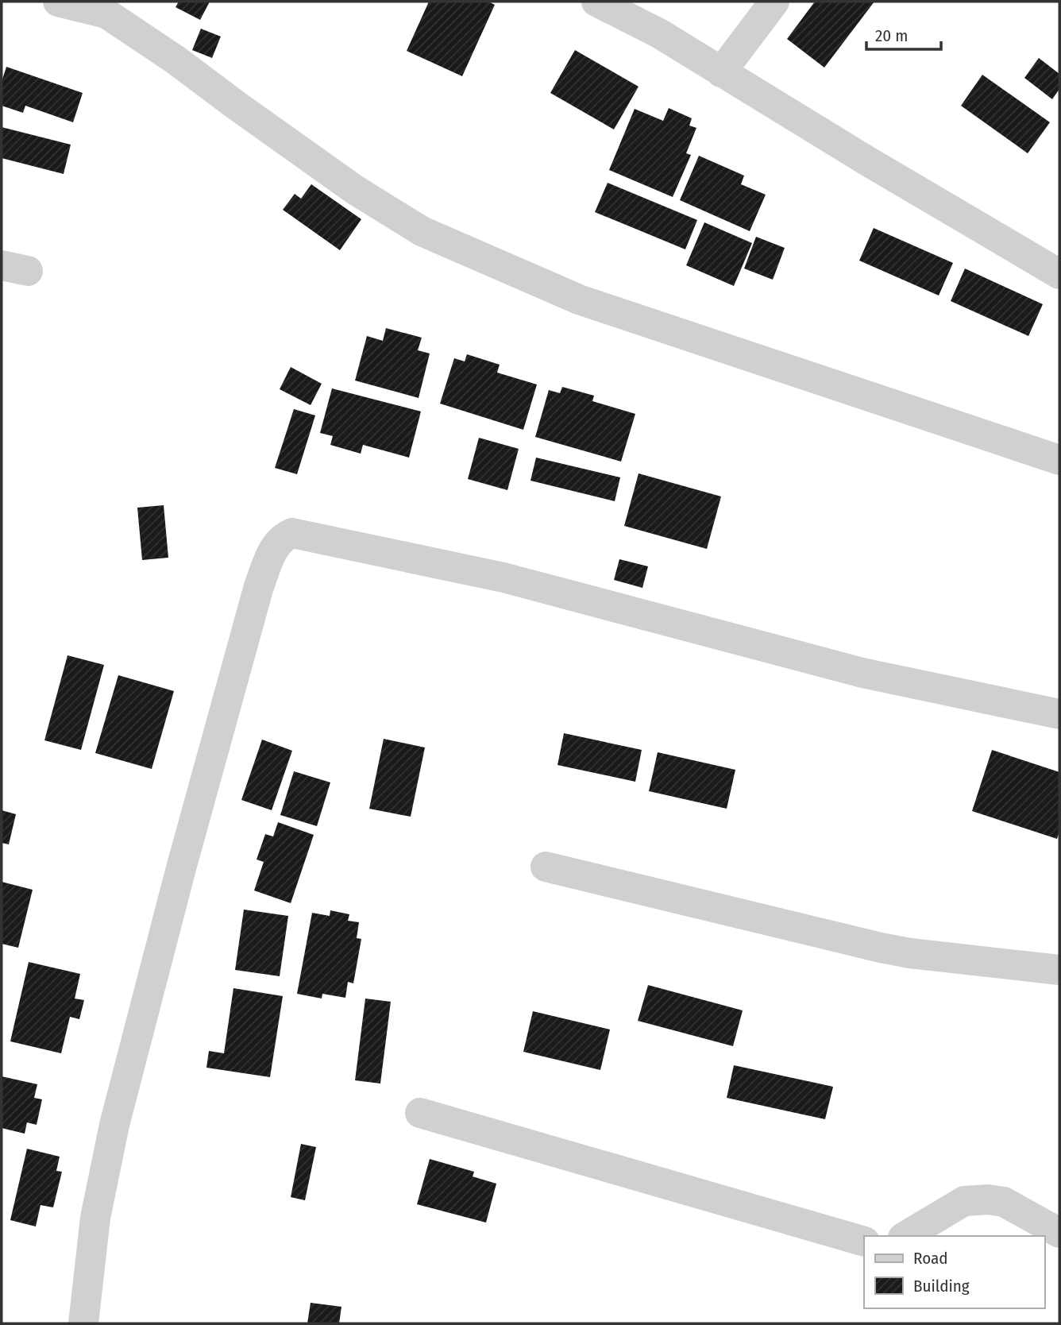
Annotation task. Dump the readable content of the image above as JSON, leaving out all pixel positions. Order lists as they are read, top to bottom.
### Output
{
  "legend": ["Road", "Building"],
  "scale_bar": "20 m"
}
